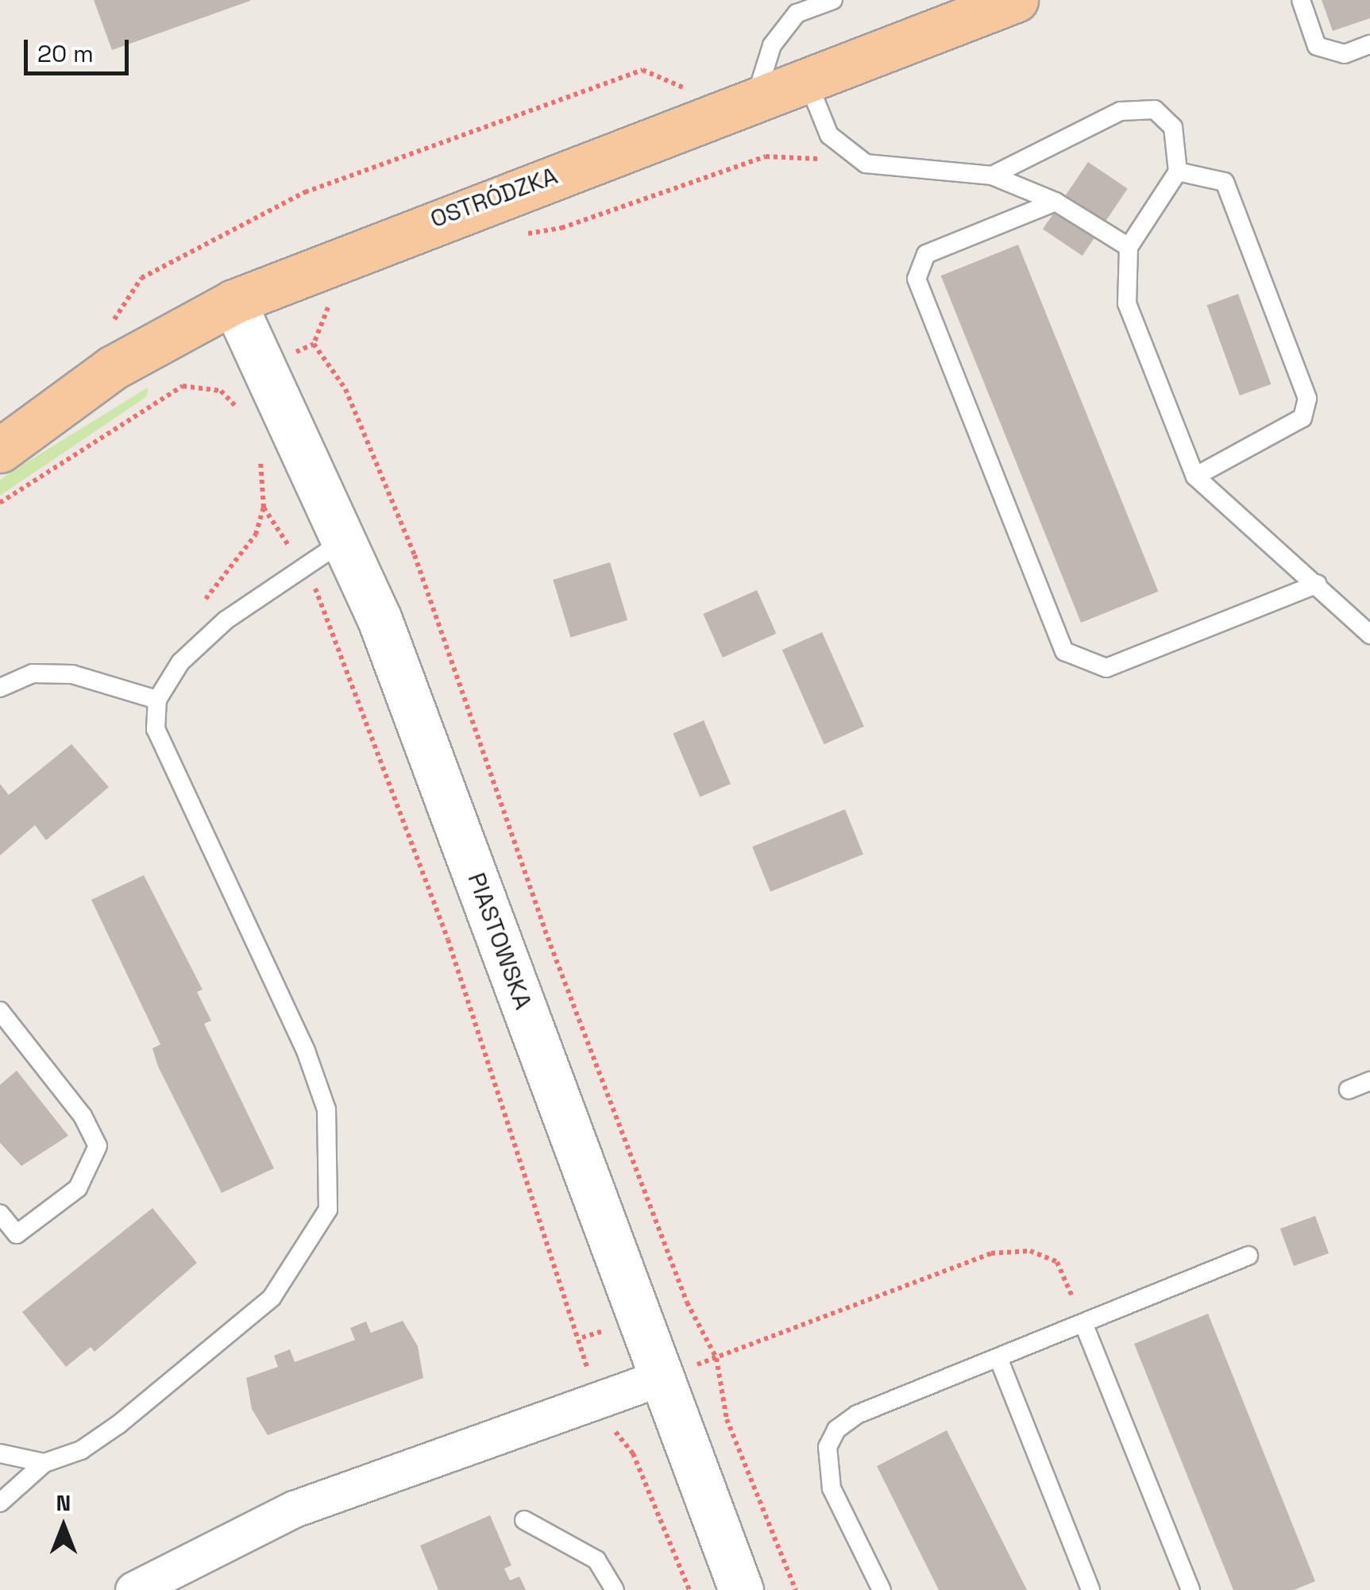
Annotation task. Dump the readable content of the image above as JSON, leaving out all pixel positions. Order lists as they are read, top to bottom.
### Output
{
  "streets": {
    "main road": ["OSTRÓDZKA"],
    "street": ["PIASTOWSKA"]
  },
  "crossings": [
    ["OSTRÓDZKA", "PIASTOWSKA"]
  ],
  "scale_bar": "20 m",
  "north": "top"
}
